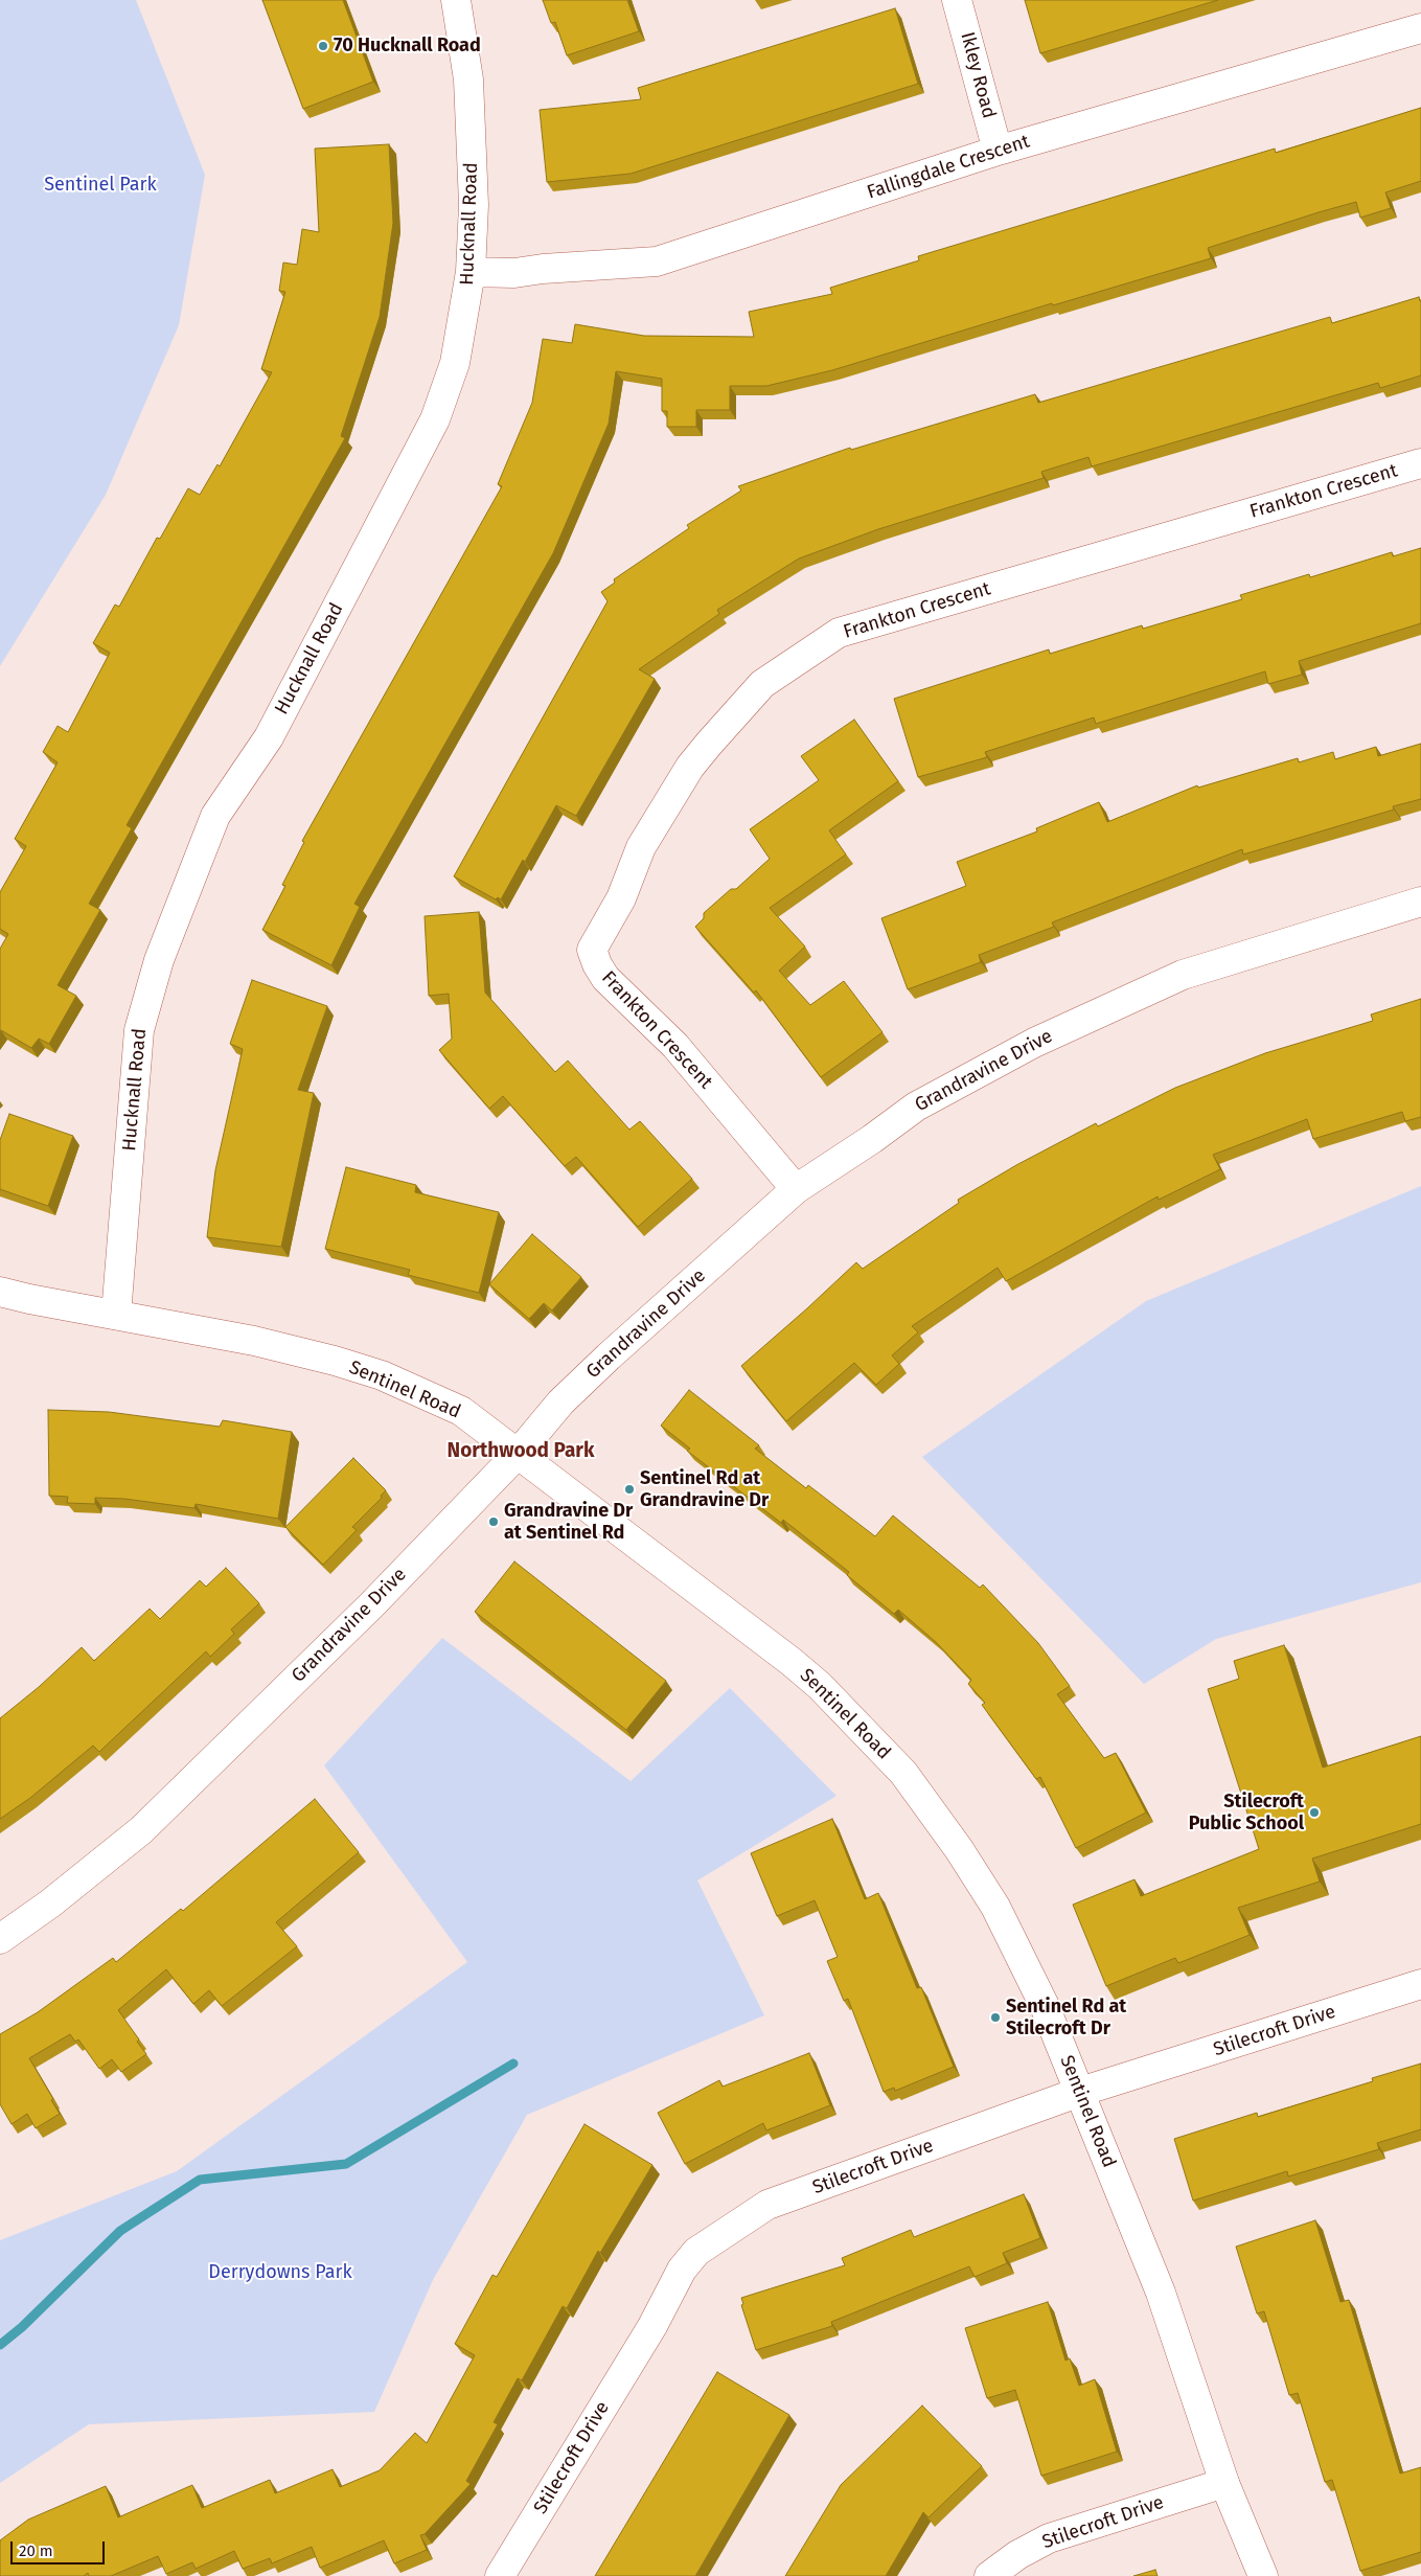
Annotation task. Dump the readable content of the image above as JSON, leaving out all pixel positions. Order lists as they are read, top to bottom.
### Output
{
  "streets": {
    "street": [
      "Ikley Road",
      "Fallingdale Crescent",
      "Hucknall Road",
      "Frankton Crescent",
      "Grandravine Drive",
      "Sentinel Road",
      "Stilecroft Drive"
    ]
  },
  "crossings": [
    ["Ikley Road", "Fallingdale Crescent"],
    ["Fallingdale Crescent", "Hucknall Road"],
    ["Hucknall Road", "Sentinel Road"],
    ["Frankton Crescent", "Grandravine Drive"],
    ["Grandravine Drive", "Sentinel Road"],
    ["Sentinel Road", "Stilecroft Drive"]
  ],
  "districts": ["Northwood Park"],
  "parks": ["Sentinel Park", "Derrydowns Park"],
  "places": [
    "70 Hucknall Road",
    "Sentinel Rd at Grandravine Dr",
    "Grandravine Dr at Sentinel Rd",
    "Stilecroft Public School",
    "Sentinel Rd at Stilecroft Dr"
  ],
  "scale_bar": "20 m"
}
